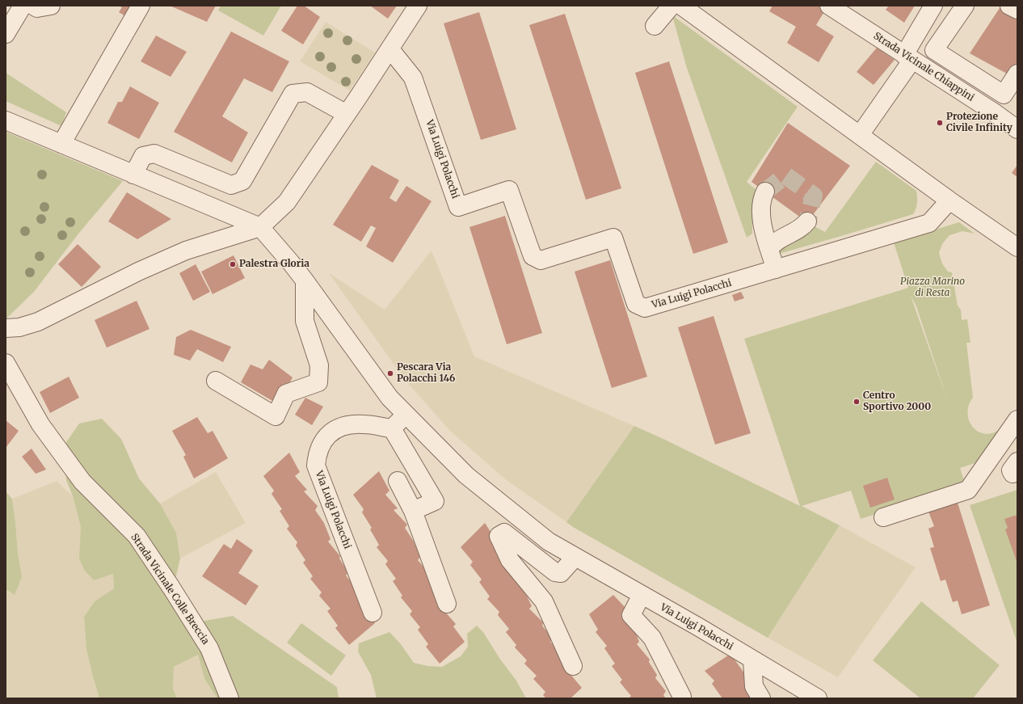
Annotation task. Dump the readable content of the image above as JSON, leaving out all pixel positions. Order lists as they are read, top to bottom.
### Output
{
  "streets": {
    "street": ["Strada Vicinale Chiappini", "Via Luigi Polacchi", "Strada Vicinale Colle Breccia"]
  },
  "parks": ["Piazza Marino di Resta"],
  "places": [
    "Protezione Civile Infinity",
    "Palestra Gloria",
    "Pescara Via Polacchi 146",
    "Centro Sportivo 2000"
  ]
}
